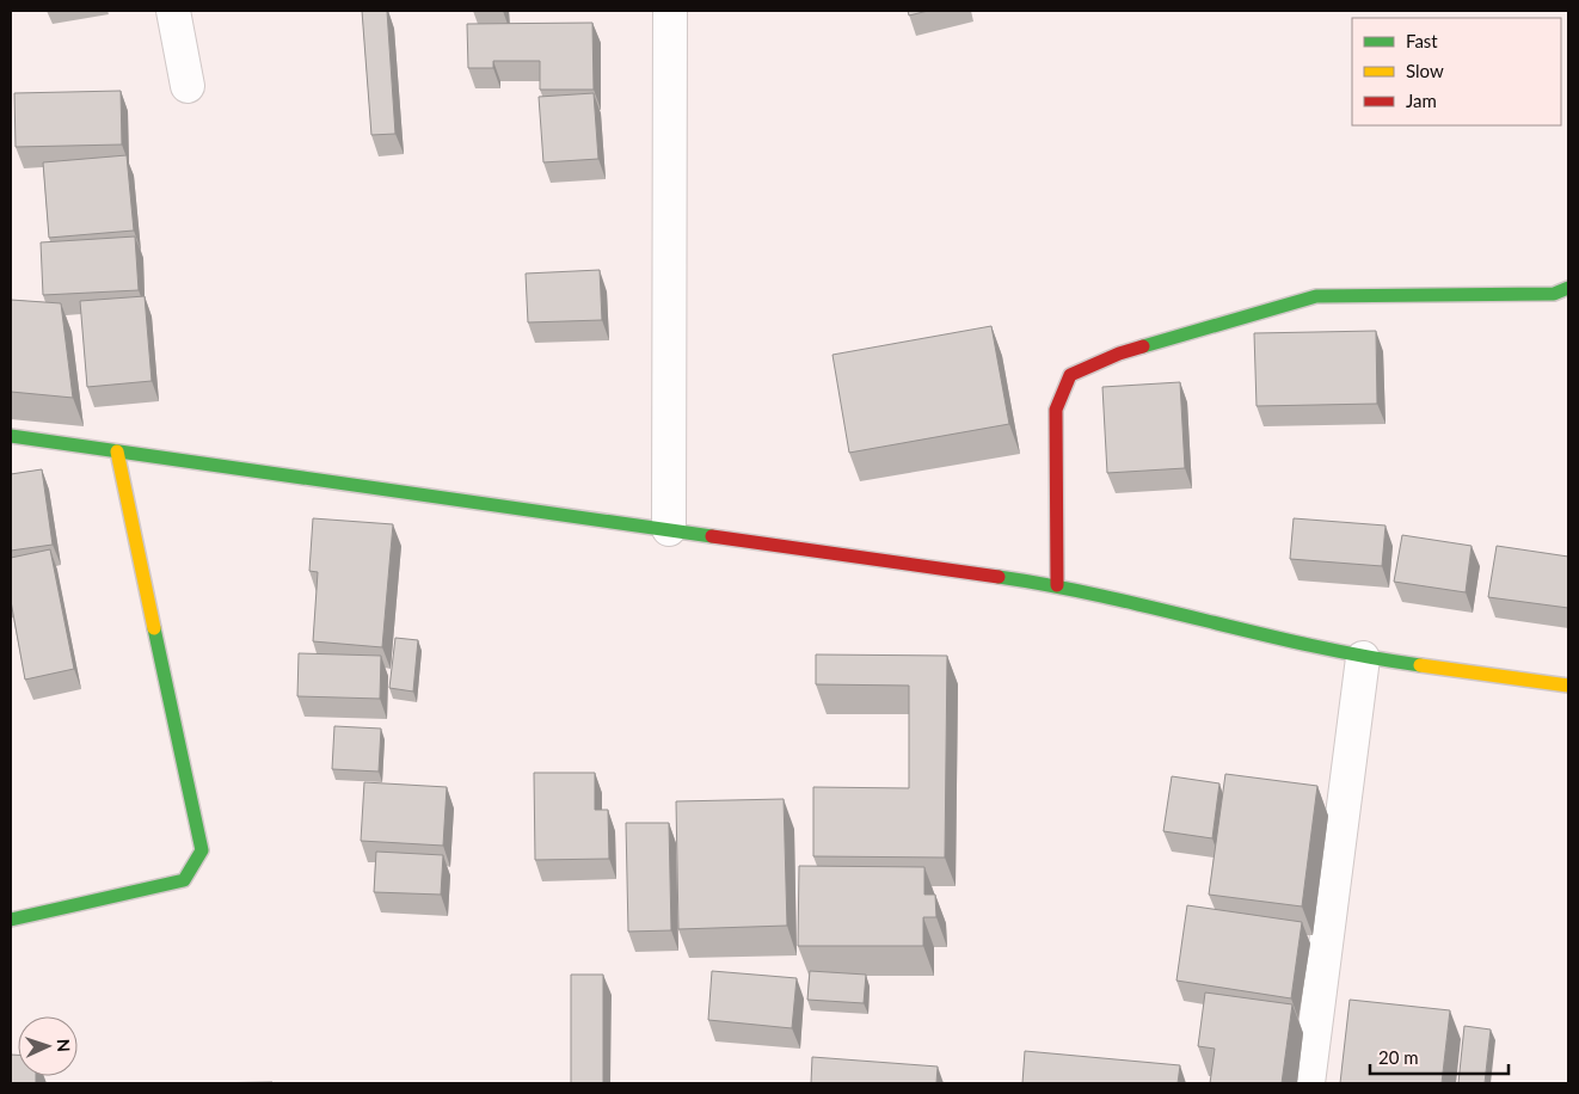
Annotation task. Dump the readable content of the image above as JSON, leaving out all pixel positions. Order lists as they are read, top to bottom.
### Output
{
  "legend": ["Fast", "Slow", "Jam"],
  "scale_bar": "20 m",
  "north": "right"
}
